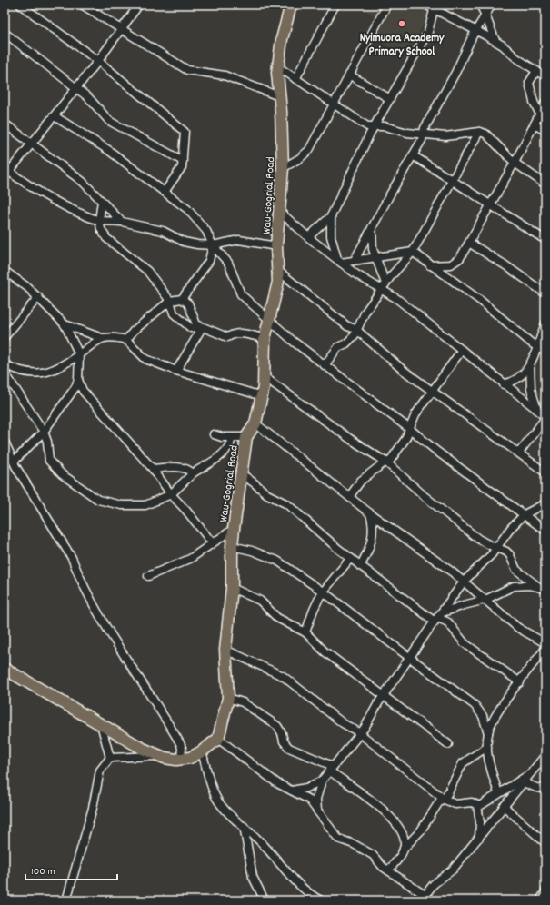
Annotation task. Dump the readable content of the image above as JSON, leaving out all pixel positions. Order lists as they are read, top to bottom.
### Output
{
  "streets": {
    "main road": ["Wau-Gogrial Road"]
  },
  "places": ["Nyimuora Academy Primary School"],
  "scale_bar": "100 m"
}
